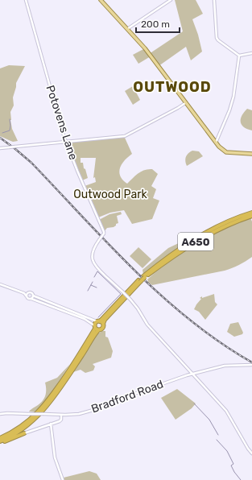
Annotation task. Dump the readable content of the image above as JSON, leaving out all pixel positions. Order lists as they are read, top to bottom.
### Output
{
  "streets": {
    "highway": ["A650"],
    "street": ["Potovens Lane", "Bradford Road"]
  },
  "crossings": [
    ["Potovens Lane", "Bradford Road"]
  ],
  "districts": ["OUTWOOD"],
  "parks": ["Outwood Park"],
  "scale_bar": "200 m"
}
